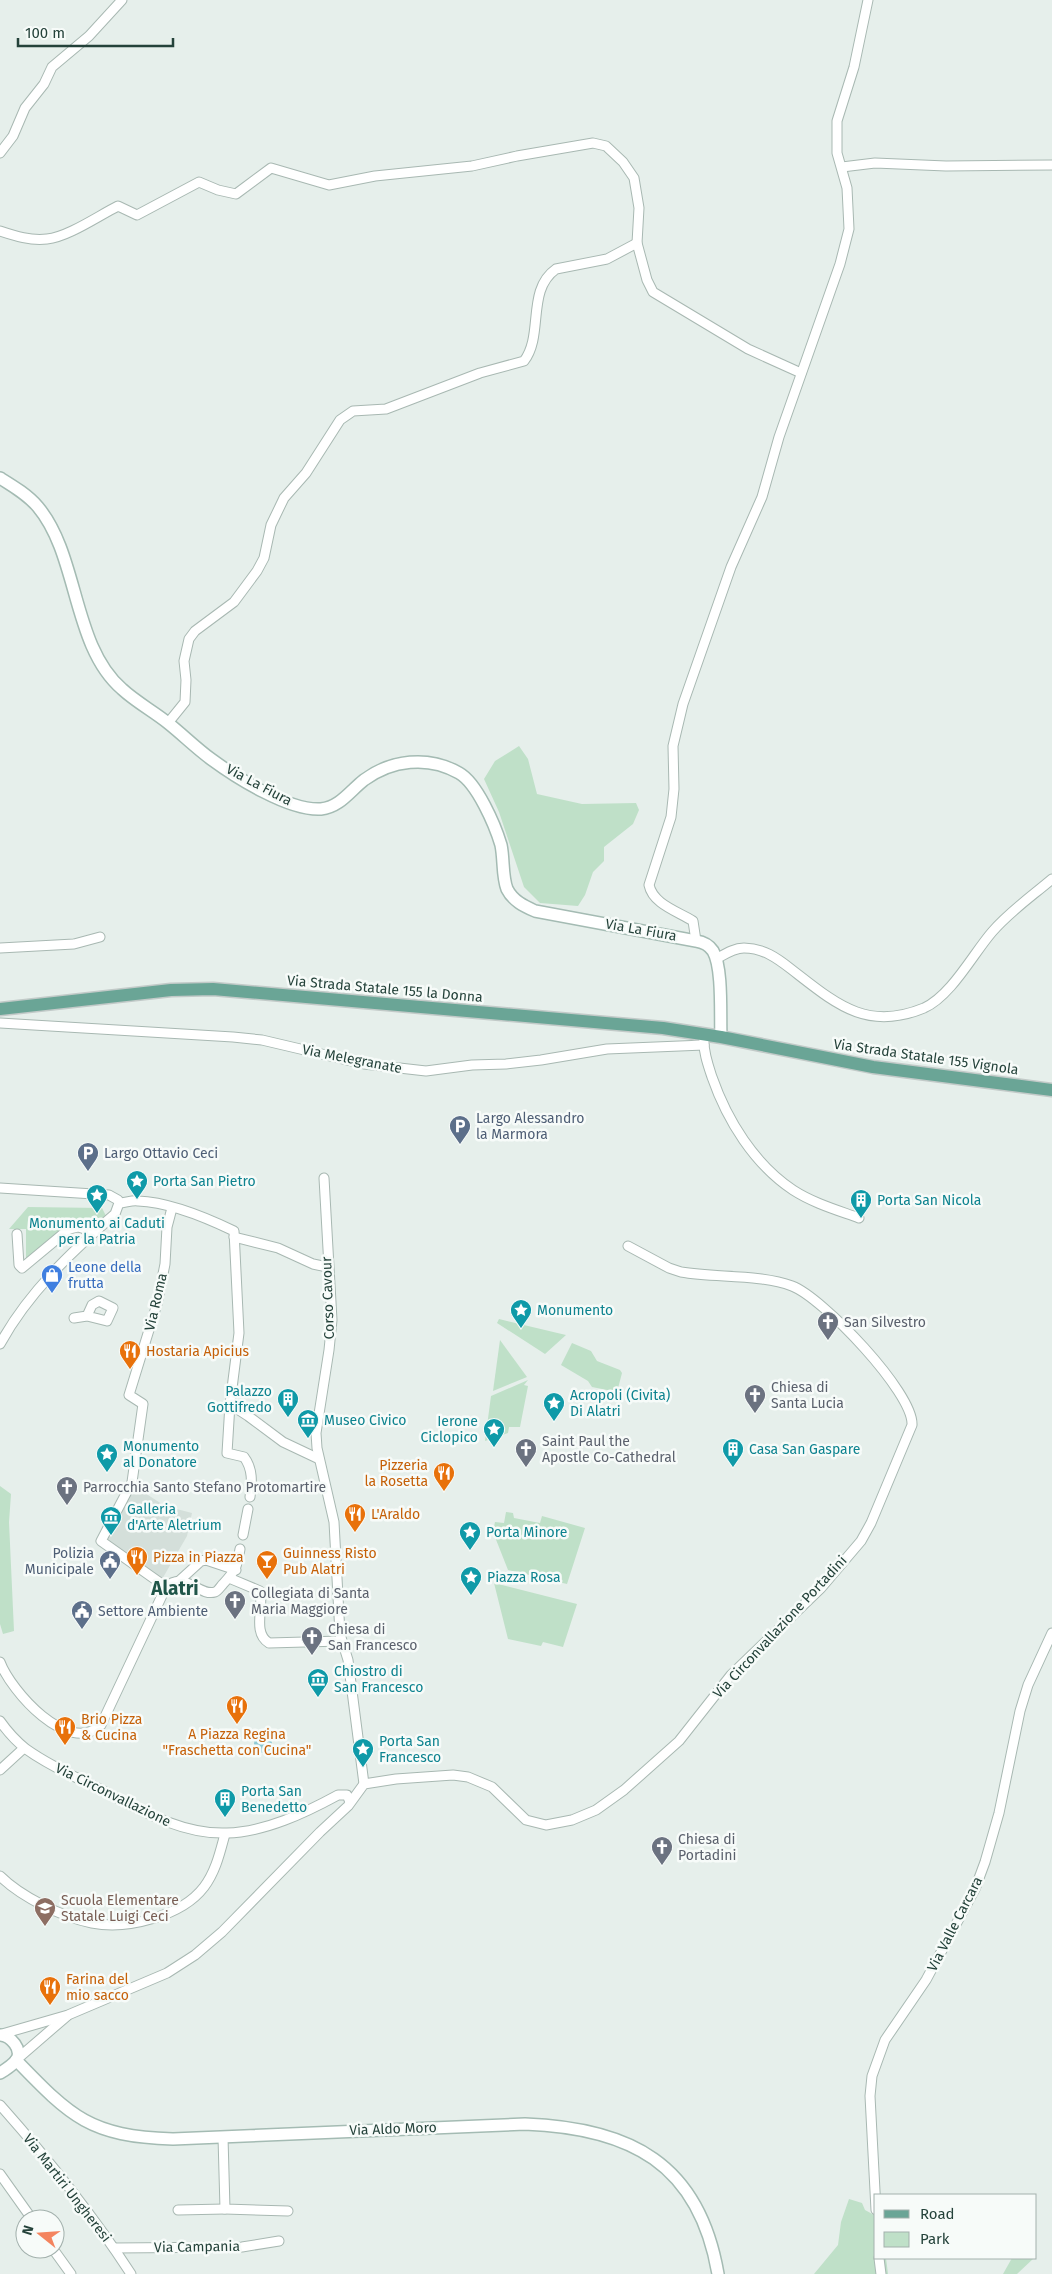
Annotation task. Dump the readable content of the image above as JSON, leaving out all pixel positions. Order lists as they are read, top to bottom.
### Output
{
  "streets": {
    "main road": [
      "Via La Fiura",
      "Via Strada Statale 155 la Donna",
      "Via Strada Statale 155 Vignola",
      "Via Aldo Moro"
    ],
    "street": [
      "Via Melegranate",
      "Corso Cavour",
      "Via Roma",
      "Via Circonvallazione Portadini",
      "Via Circonvallazione",
      "Via Valle Carcara",
      "Via Martiri Ungheresi",
      "Via Campania"
    ]
  },
  "crossings": [
    ["Via Strada Statale 155 la Donna", "Via Strada Statale 155 Vignola"],
    ["Via Strada Statale 155 la Donna", "Via Melegranate"],
    ["Corso Cavour", "Via Circonvallazione Portadini"],
    ["Via Martiri Ungheresi", "Via Campania"]
  ],
  "districts": ["Alatri"],
  "places": {
    "parking": ["Largo Alessandro la Marmora", "Largo Ottavio Ceci"],
    "place": [
      "Porta San Pietro",
      "Monumento ai Caduti per la Patria",
      "Monumento",
      "Acropoli (Civita) Di Alatri",
      "Ierone Ciclopico",
      "Monumento al Donatore",
      "Porta Minore",
      "Piazza Rosa",
      "Porta San Francesco"
    ],
    "building": [
      "Porta San Nicola",
      "Palazzo Gottifredo",
      "Casa San Gaspare",
      "Porta San Benedetto"
    ],
    "shop": ["Leone della frutta"],
    "church": [
      "San Silvestro",
      "Chiesa di Santa Lucia",
      "Saint Paul the Apostle Co-Cathedral",
      "Parrocchia Santo Stefano Protomartire",
      "Collegiata di Santa Maria Maggiore",
      "Chiesa di San Francesco",
      "Chiesa di Portadini"
    ],
    "restaurant": [
      "Hostaria Apicius",
      "Pizzeria la Rosetta",
      "L'Araldo",
      "Pizza in Piazza",
      "A Piazza Regina \"Fraschetta con Cucina\"",
      "Brio Pizza & Cucina",
      "Farina del mio sacco"
    ],
    "museum": ["Museo Civico", "Galleria d'Arte Aletrium", "Chiostro di San Francesco"],
    "public building": ["Polizia Municipale", "Settore Ambiente"],
    "bar": ["Guinness Risto Pub Alatri"],
    "school or university": ["Scuola Elementare Statale Luigi Ceci"]
  },
  "legend": ["Road", "Park"],
  "scale_bar": "100 m",
  "north": "left"
}
